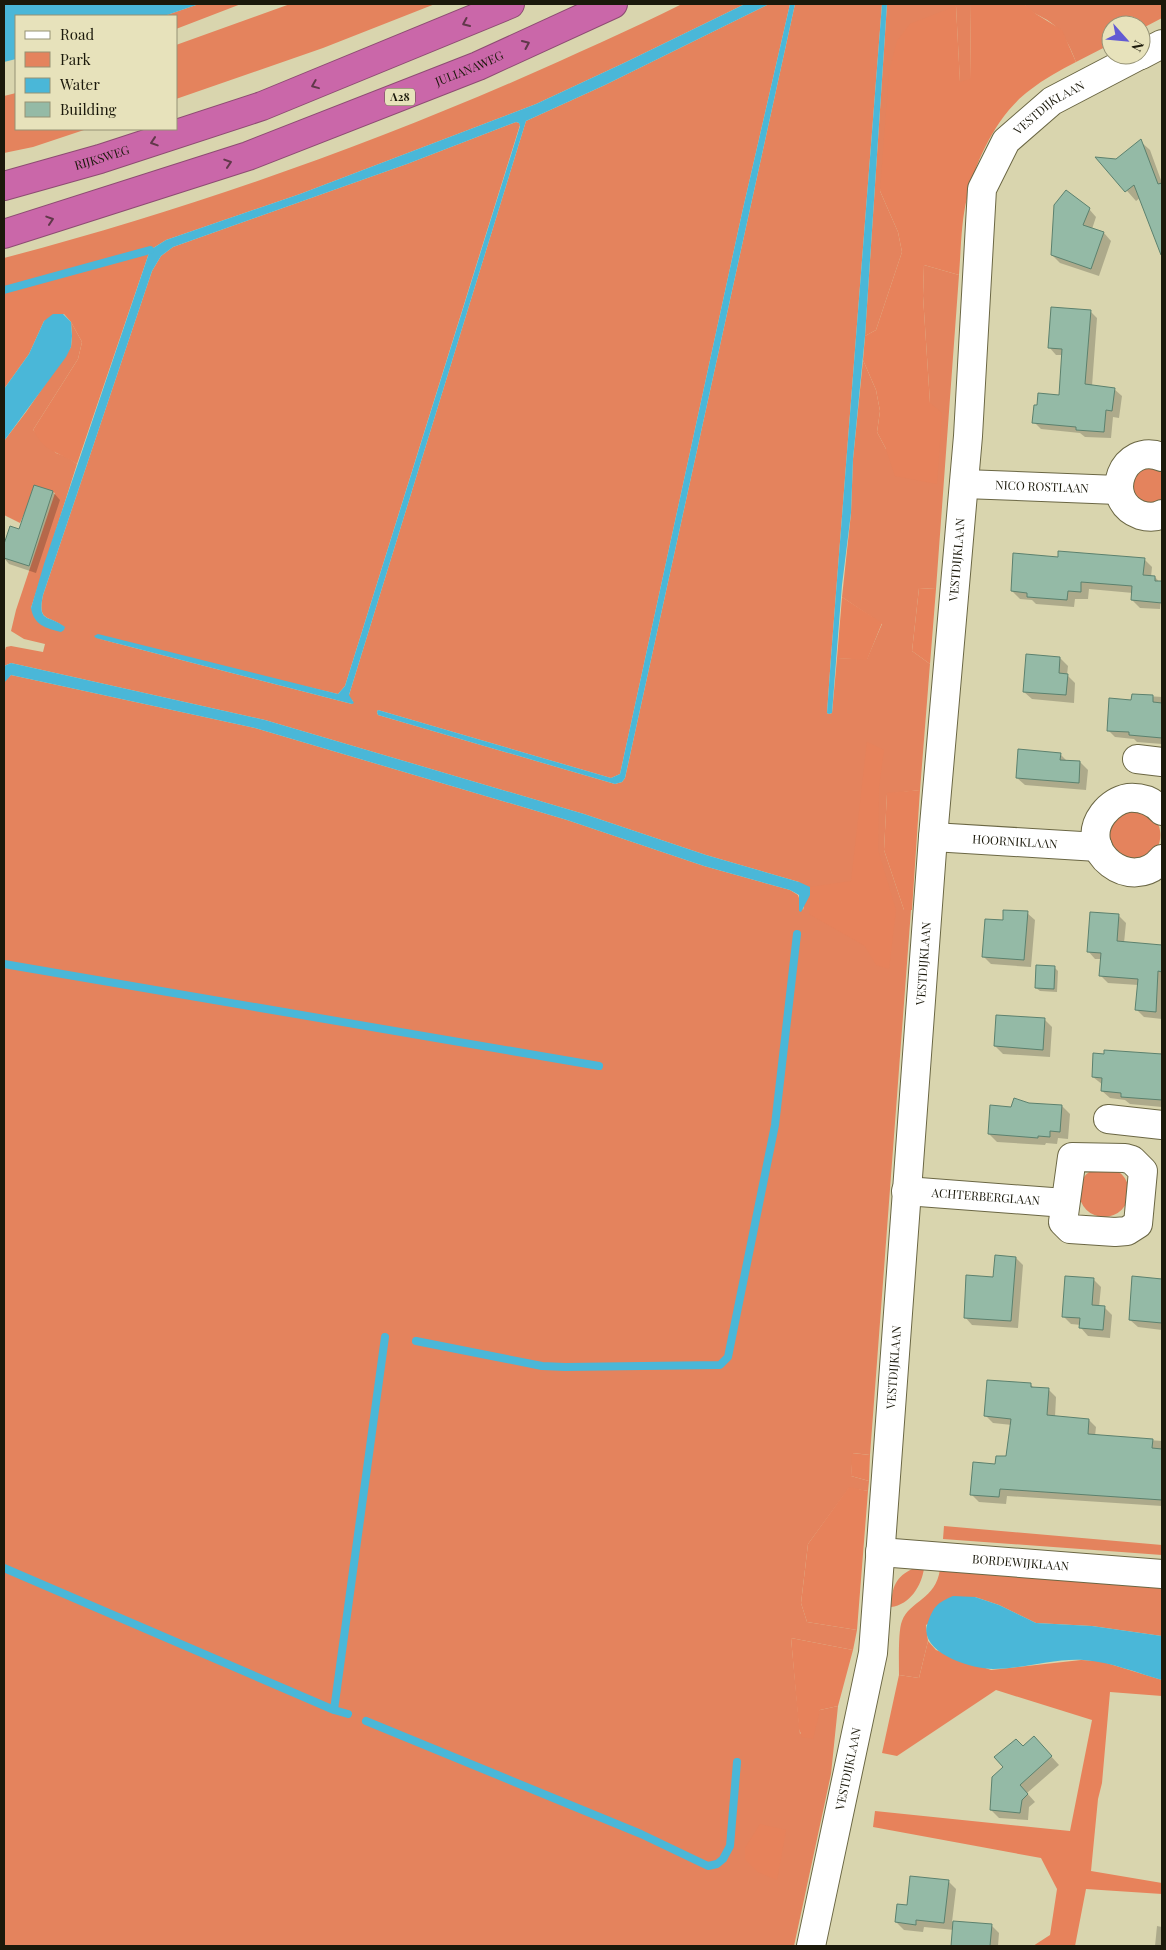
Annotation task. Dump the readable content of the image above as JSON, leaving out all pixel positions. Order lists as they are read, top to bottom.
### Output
{
  "streets": {
    "highway": ["JULIANAWEG", "A28", "RIJKSWEG"],
    "street": [
      "VESTDIJKLAAN",
      "NICO ROSTLAAN",
      "HOORNIKLAAN",
      "ACHTERBERGLAAN",
      "BORDEWIJKLAAN"
    ]
  },
  "crossings": [
    ["VESTDIJKLAAN", "NICO ROSTLAAN"],
    ["VESTDIJKLAAN", "HOORNIKLAAN"],
    ["VESTDIJKLAAN", "ACHTERBERGLAAN"],
    ["VESTDIJKLAAN", "BORDEWIJKLAAN"]
  ],
  "one_way": ["JULIANAWEG", "RIJKSWEG"],
  "legend": [
    "Road",
    "Park",
    "Water",
    "Building"
  ],
  "north": "bottom right"
}
